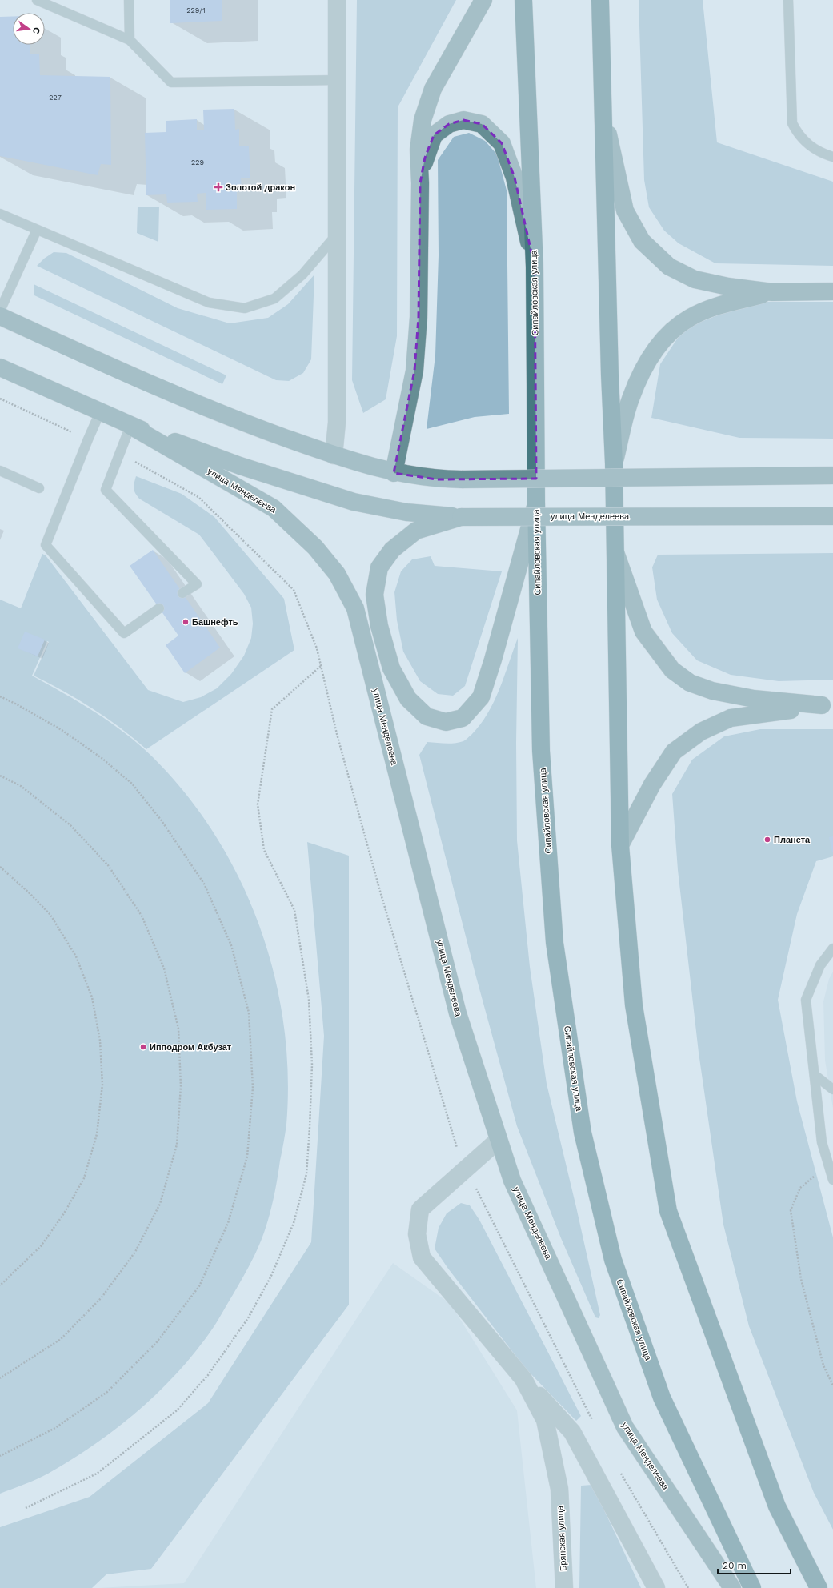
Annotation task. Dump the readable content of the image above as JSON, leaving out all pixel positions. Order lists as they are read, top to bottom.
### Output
{
  "streets": {
    "main road": ["Сипайловская улица", "улица Менделеева"],
    "street": ["Брянская улица"]
  },
  "places": {
    "health": ["Золотой дракон"],
    "other": ["Башнефть", "Планета", "Ипподром Акбузат"]
  },
  "house_numbers": ["229/1", "227", "229"],
  "scale_bar": "20 m",
  "north": "right"
}
